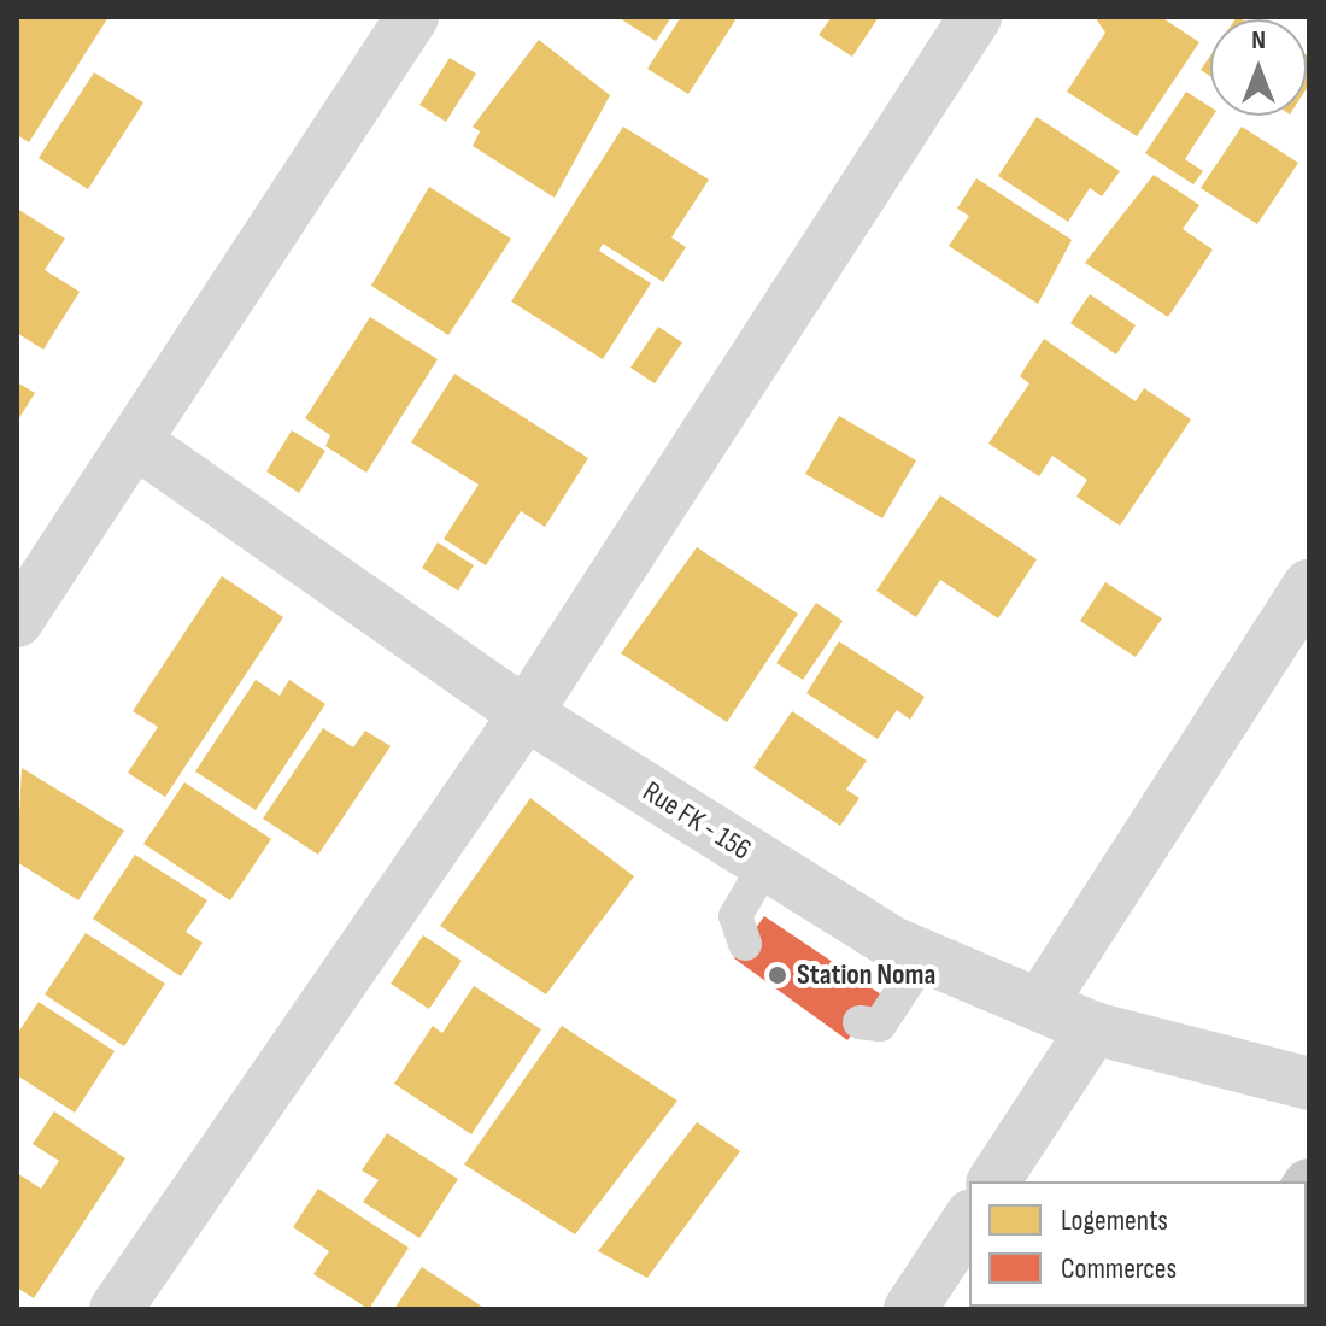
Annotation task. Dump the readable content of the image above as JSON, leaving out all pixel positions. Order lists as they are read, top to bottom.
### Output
{
  "streets": {
    "street": ["Rue FK - 156"]
  },
  "places": ["Station Noma"],
  "legend": ["Logements", "Commerces"],
  "north": "top"
}
